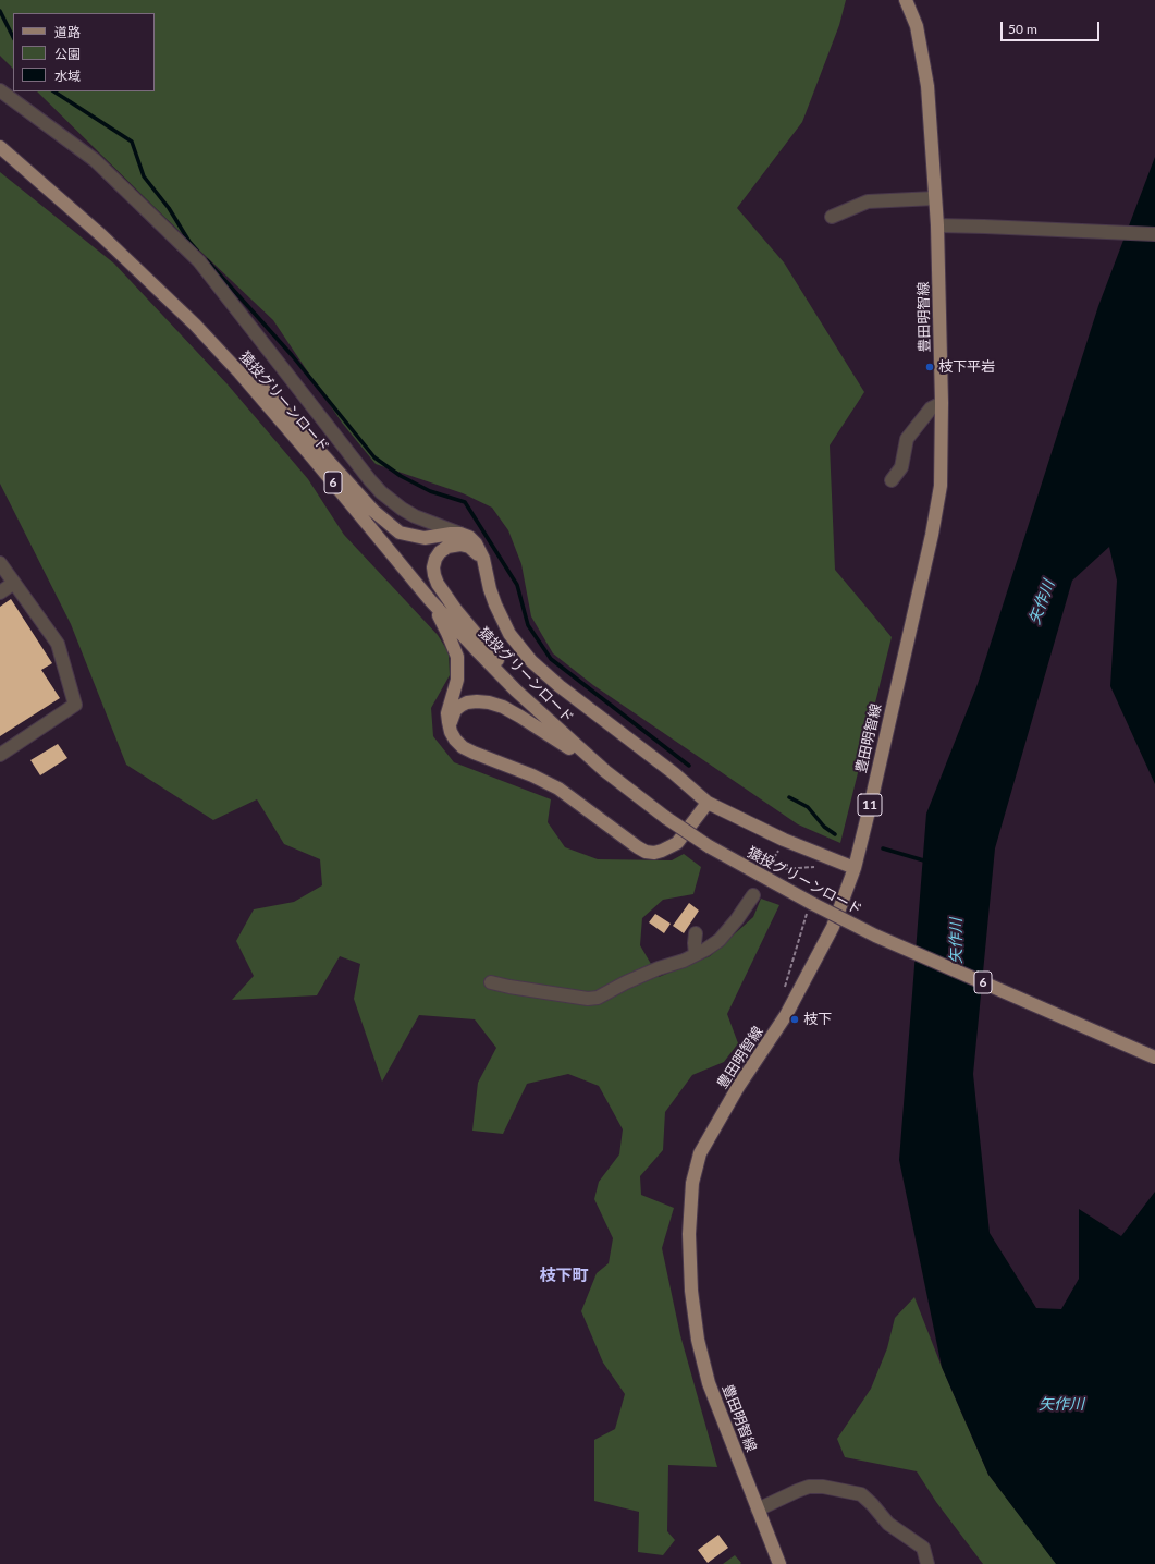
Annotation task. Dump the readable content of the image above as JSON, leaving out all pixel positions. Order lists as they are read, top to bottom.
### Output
{
  "streets": {
    "main road": [
      "豊田明智線",
      "猿投グリーンロード",
      "6",
      "11"
    ]
  },
  "districts": ["枝下町"],
  "water": ["矢作川"],
  "places": ["枝下平岩", "枝下"],
  "legend": ["道路", "公園", "水域"],
  "scale_bar": "50 m"
}
